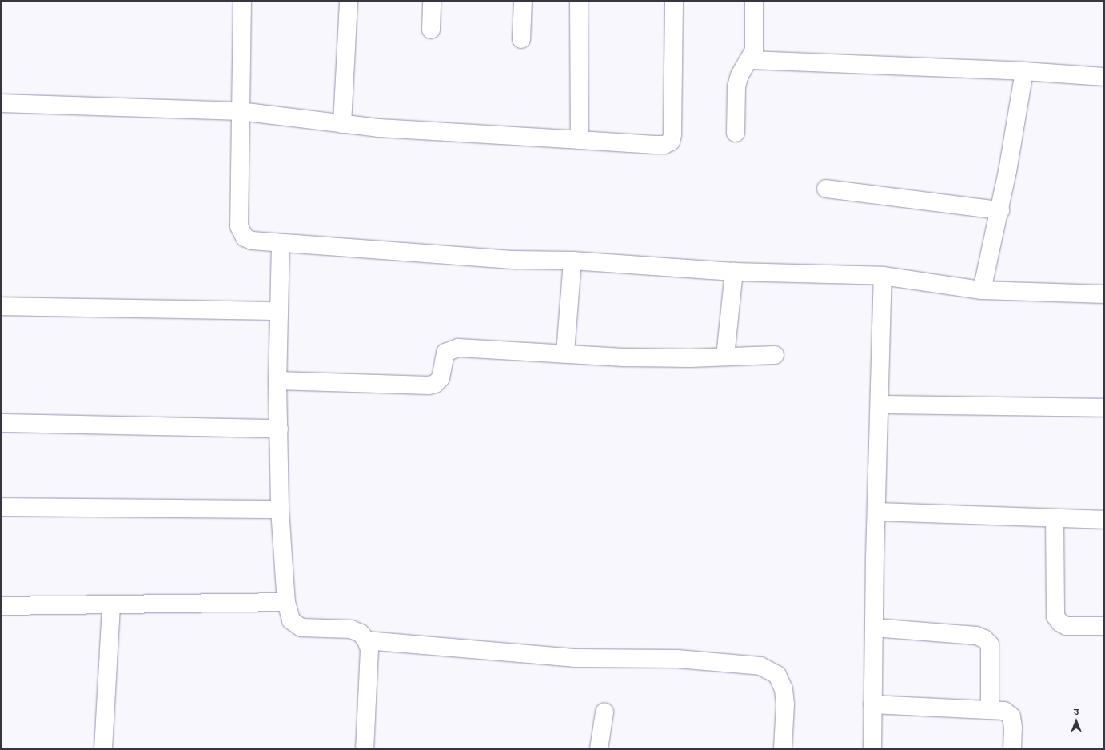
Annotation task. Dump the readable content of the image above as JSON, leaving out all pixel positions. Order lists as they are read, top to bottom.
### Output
{
  "north": "top"
}
